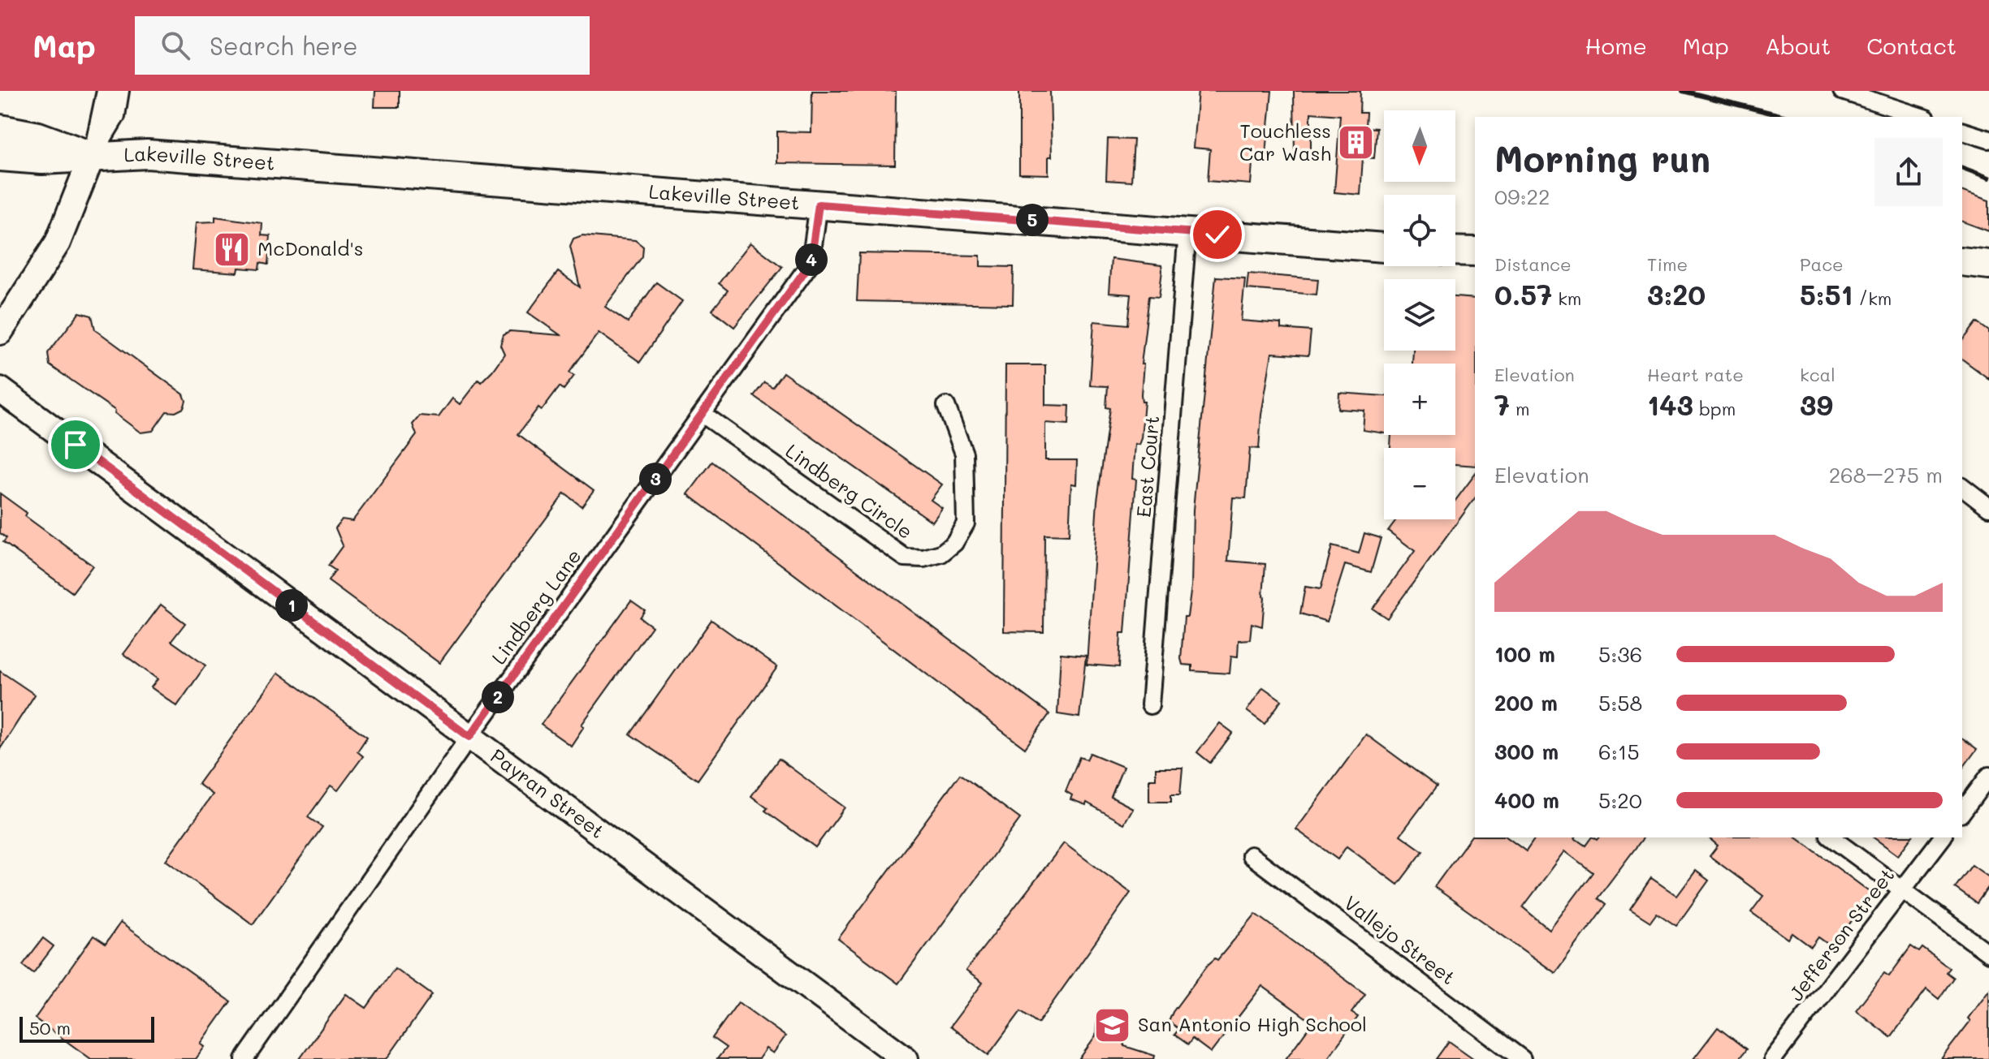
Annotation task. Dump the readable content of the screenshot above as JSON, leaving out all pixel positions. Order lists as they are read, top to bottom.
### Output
{
  "streets": {
    "main road": ["Lakeville Street", "Payran Street"],
    "street": [
      "East Court",
      "Lindberg Circle",
      "Lindberg Lane",
      "Jefferson Street",
      "Vallejo Street"
    ]
  },
  "crossings": [
    ["Lakeville Street", "East Court"],
    ["Lakeville Street", "Lindberg Lane"],
    ["Lindberg Circle", "Lindberg Lane"],
    ["Lindberg Lane", "Payran Street"]
  ],
  "places": {
    "building": ["Touchless Car Wash"],
    "restaurant": ["McDonald's"],
    "school or university": ["San Antonio High School"]
  },
  "scale_bar": "50 m",
  "north": "bottom",
  "page": {
    "header": "Map",
    "search": "Search here",
    "nav": [
      "Home",
      "Map",
      "About",
      "Contact"
    ],
    "map_buttons": ["+", "−"],
    "heading": ["Morning run", "09:22"],
    "pins": [
      "5",
      "4",
      "3",
      "1",
      "2"
    ],
    "stats": [
      ["Distance", "0.57 km"],
      ["Time", "3:20"],
      ["Pace", "5:51 /km"],
      ["Elevation", "7 m"],
      ["Heart rate", "143 bpm"],
      ["kcal", "39"]
    ],
    "chart": ["Elevation", "268–275 m"],
    "list": [
      {
        "name": "100 m",
        "note": "5:36"
      },
      {
        "name": "200 m",
        "note": "5:58"
      },
      {
        "name": "300 m",
        "note": "6:15"
      },
      {
        "name": "400 m",
        "note": "5:20"
      }
    ],
    "scale": "50 m"
  }
}
